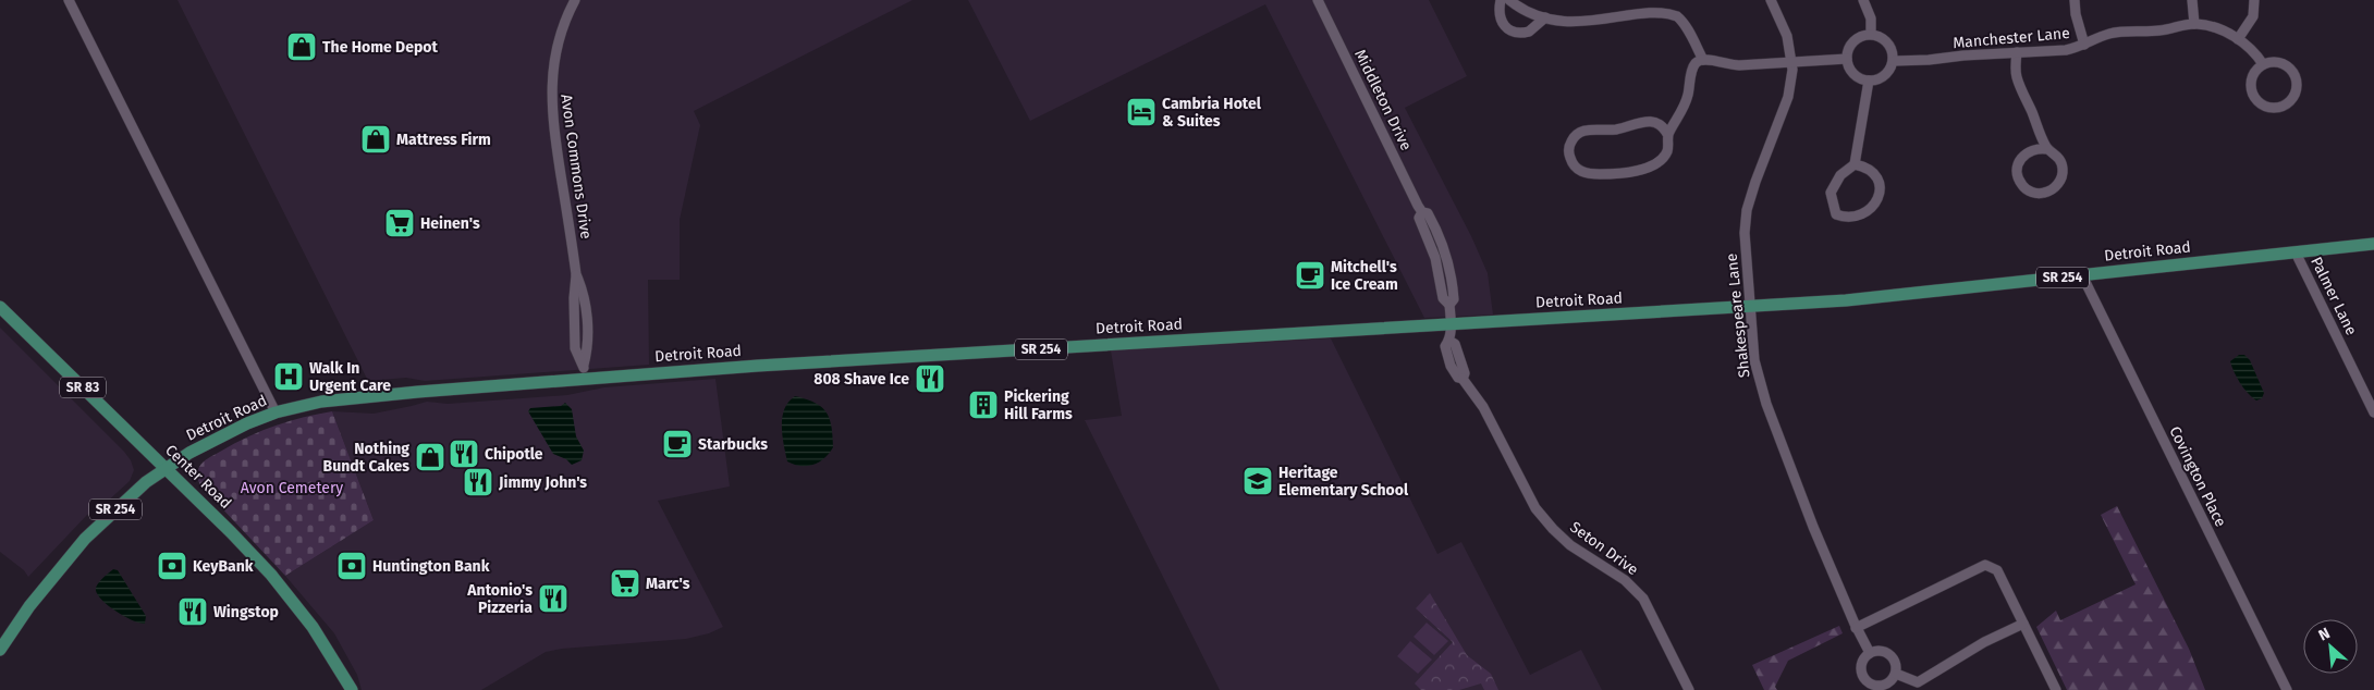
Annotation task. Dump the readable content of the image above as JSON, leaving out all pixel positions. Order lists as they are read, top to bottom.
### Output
{
  "streets": {
    "main road": [
      "Detroit Road",
      "SR 254",
      "SR 83",
      "Center Road"
    ],
    "street": [
      "Manchester Lane",
      "Middleton Drive",
      "Avon Commons Drive",
      "Palmer Lane",
      "Shakespeare Lane",
      "Covington Place",
      "Seton Drive"
    ]
  },
  "crossings": [
    ["Middleton Drive", "Detroit Road"],
    ["Middleton Drive", "Seton Drive"],
    ["Avon Commons Drive", "Detroit Road"],
    ["Detroit Road", "Palmer Lane"],
    ["Detroit Road", "Shakespeare Lane"],
    ["Detroit Road", "Center Road"],
    ["Detroit Road", "Covington Place"],
    ["Detroit Road", "Seton Drive"]
  ],
  "parks": ["Avon Cemetery"],
  "places": {
    "shop": ["The Home Depot", "Mattress Firm", "Nothing Bundt Cakes"],
    "hotel": ["Cambria Hotel & Suites"],
    "supermarket": ["Heinen's", "Marc's"],
    "cafe": ["Mitchell's Ice Cream", "Starbucks"],
    "hospital": ["Walk In Urgent Care"],
    "restaurant": [
      "808 Shave Ice",
      "Chipotle",
      "Jimmy John's",
      "Antonio's Pizzeria",
      "Wingstop"
    ],
    "building": ["Pickering Hill Farms"],
    "school or university": ["Heritage Elementary School"],
    "bank": ["KeyBank", "Huntington Bank"]
  },
  "north": "top left"
}
